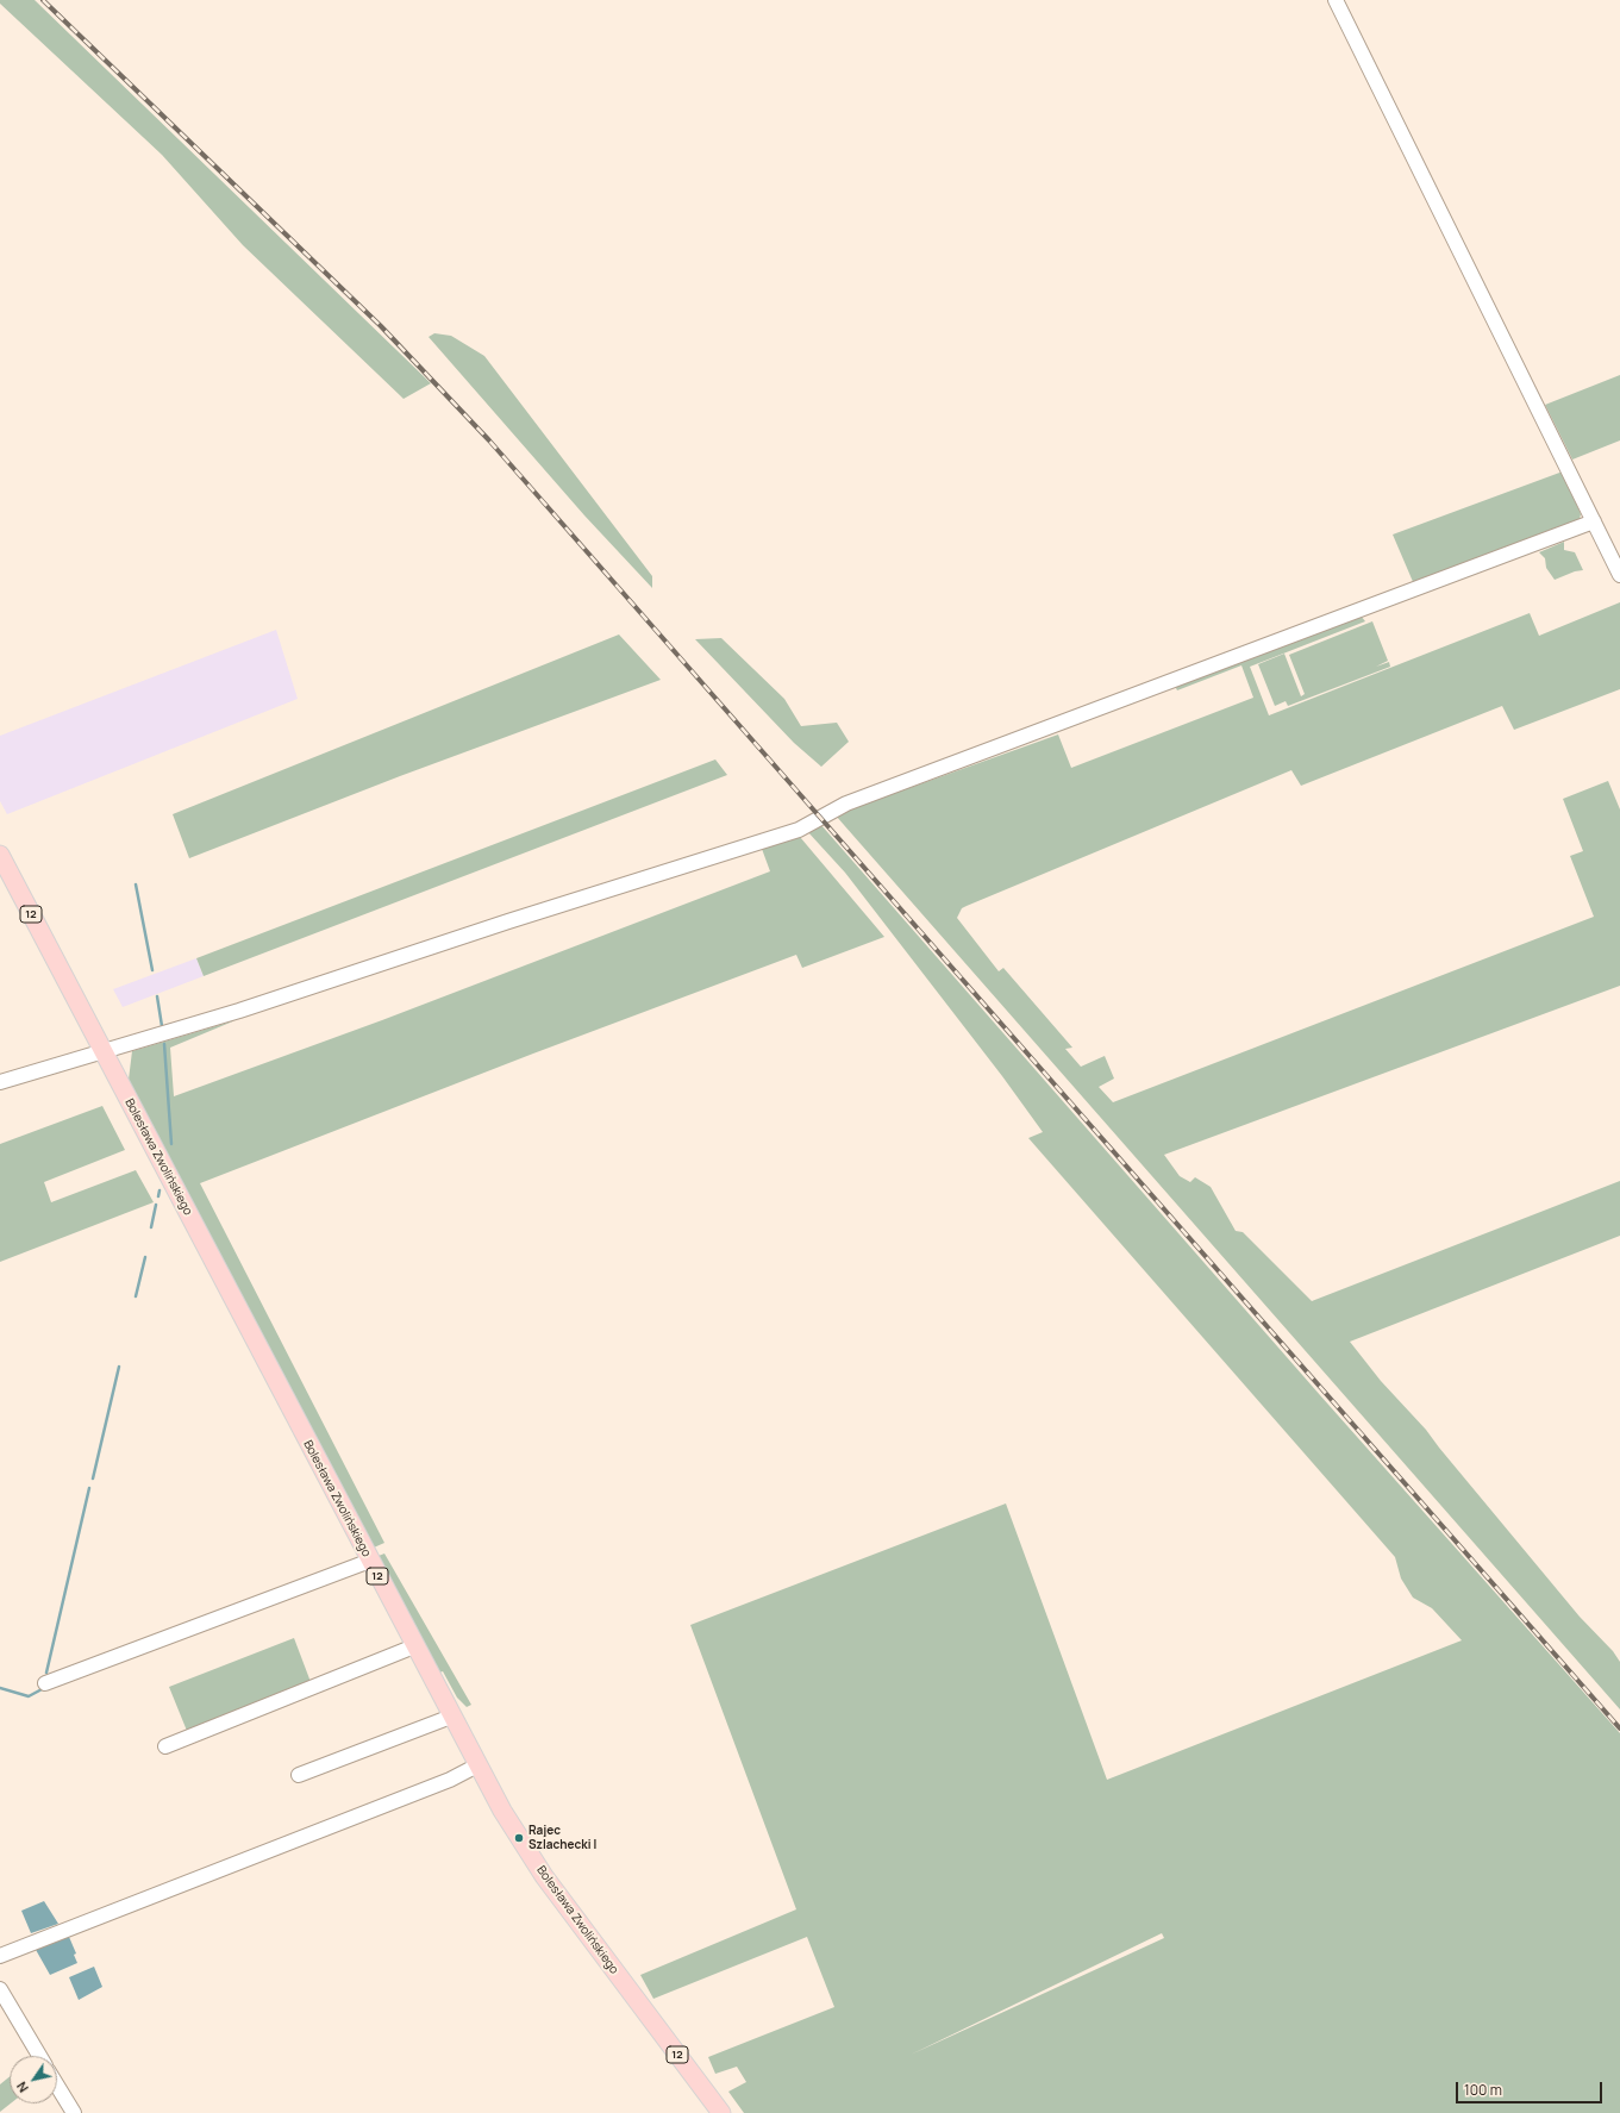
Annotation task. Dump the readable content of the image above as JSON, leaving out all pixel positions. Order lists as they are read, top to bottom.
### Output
{
  "streets": {
    "main road": ["12", "Bolesława Zwolińskiego"]
  },
  "places": ["Rajec Szlachecki I"],
  "scale_bar": "100 m",
  "north": "bottom left"
}
